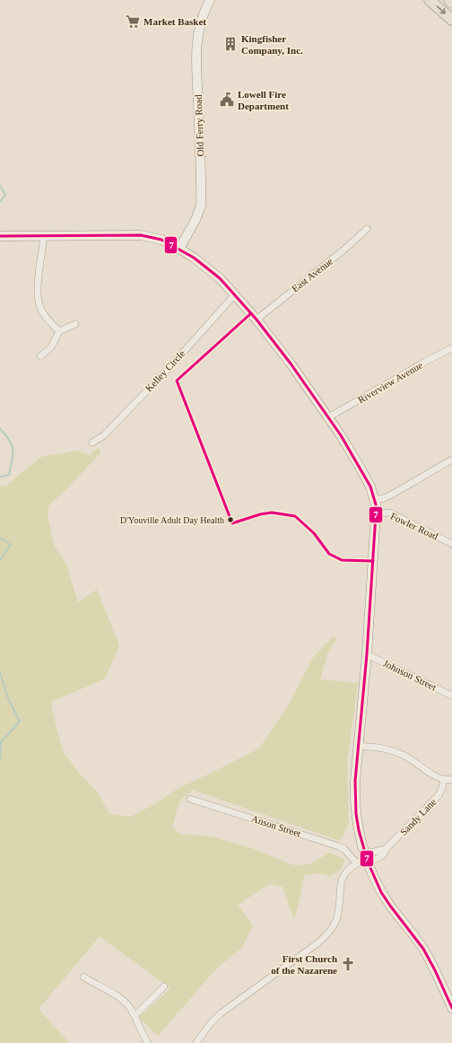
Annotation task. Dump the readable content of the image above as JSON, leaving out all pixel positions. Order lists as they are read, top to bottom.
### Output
{
  "streets": {
    "main road": ["Old Ferry Road"],
    "street": [
      "East Avenue",
      "Kelley Circle",
      "Riverview Avenue",
      "Fowler Road",
      "Johnson Street",
      "Sandy Lane",
      "Anson Street"
    ]
  },
  "places": {
    "supermarket": ["Market Basket"],
    "building": ["Kingfisher Company, Inc."],
    "public building": ["Lowell Fire Department"],
    "other": ["D'Youville Adult Day Health"],
    "church": ["First Church of the Nazarene"]
  },
  "lines": ["transit line 7"]
}
